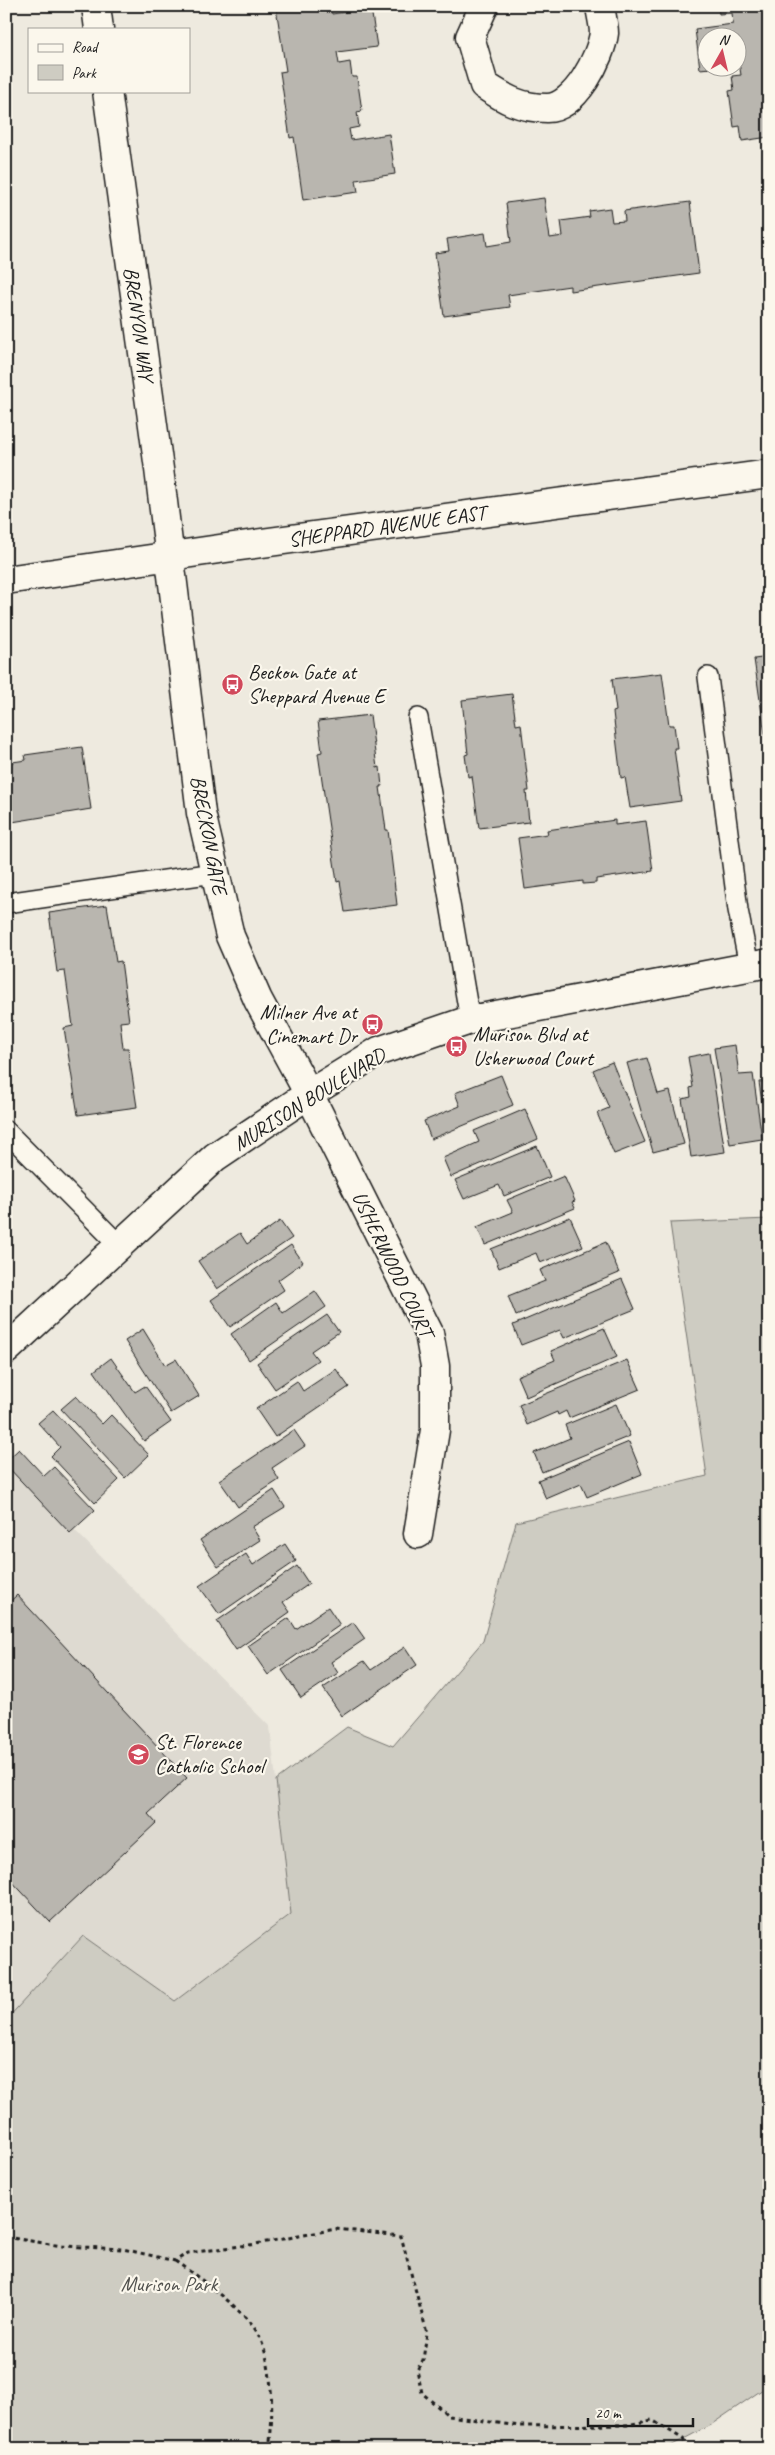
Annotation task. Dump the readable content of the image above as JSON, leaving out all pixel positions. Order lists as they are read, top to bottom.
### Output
{
  "streets": {
    "street": [
      "BRENYON WAY",
      "SHEPPARD AVENUE EAST",
      "BRECKON GATE",
      "MURISON BOULEVARD",
      "USHERWOOD COURT"
    ]
  },
  "crossings": [
    ["BRENYON WAY", "SHEPPARD AVENUE EAST"],
    ["BRENYON WAY", "BRECKON GATE"],
    ["SHEPPARD AVENUE EAST", "BRECKON GATE"],
    ["BRECKON GATE", "MURISON BOULEVARD"],
    ["BRECKON GATE", "USHERWOOD COURT"],
    ["MURISON BOULEVARD", "USHERWOOD COURT"]
  ],
  "parks": ["Murison Park"],
  "places": {
    "bus stop": ["Beckon Gate at Sheppard Avenue E", "Milner Ave at Cinemart Dr", "Murison Blvd at Usherwood Court"],
    "school or university": ["St. Florence Catholic School"]
  },
  "legend": ["Road", "Park"],
  "scale_bar": "20 m",
  "north": "top"
}
